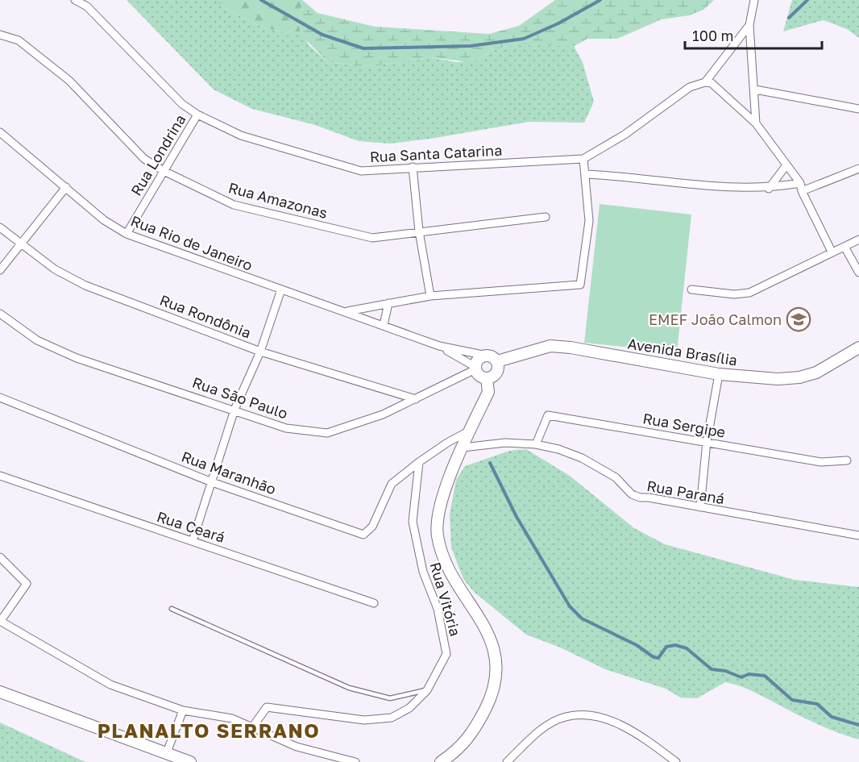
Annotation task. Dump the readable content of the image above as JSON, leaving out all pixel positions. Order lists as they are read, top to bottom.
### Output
{
  "streets": {
    "street": [
      "Rua Santa Catarina",
      "Rua Londrina",
      "Rua Amazonas",
      "Rua Rio de Janeiro",
      "Rua Rondônia",
      "Avenida Brasília",
      "Rua São Paulo",
      "Rua Sergipe",
      "Rua Maranhão",
      "Rua Paraná",
      "Rua Ceará",
      "Rua Vitória"
    ]
  },
  "crossings": [
    ["Rua Santa Catarina", "Rua Londrina"],
    ["Rua Londrina", "Rua Amazonas"],
    ["Rua Londrina", "Rua Rio de Janeiro"],
    ["Rua Rio de Janeiro", "Avenida Brasília"],
    ["Rua Rio de Janeiro", "Rua São Paulo"],
    ["Rua Rondônia", "Rua São Paulo"],
    ["Avenida Brasília", "Rua São Paulo"],
    ["Rua Sergipe", "Rua Paraná"],
    ["Rua Maranhão", "Rua Vitória"]
  ],
  "districts": ["PLANALTO SERRANO"],
  "places": {
    "school or university": ["EMEF João Calmon"]
  },
  "scale_bar": "100 m"
}
